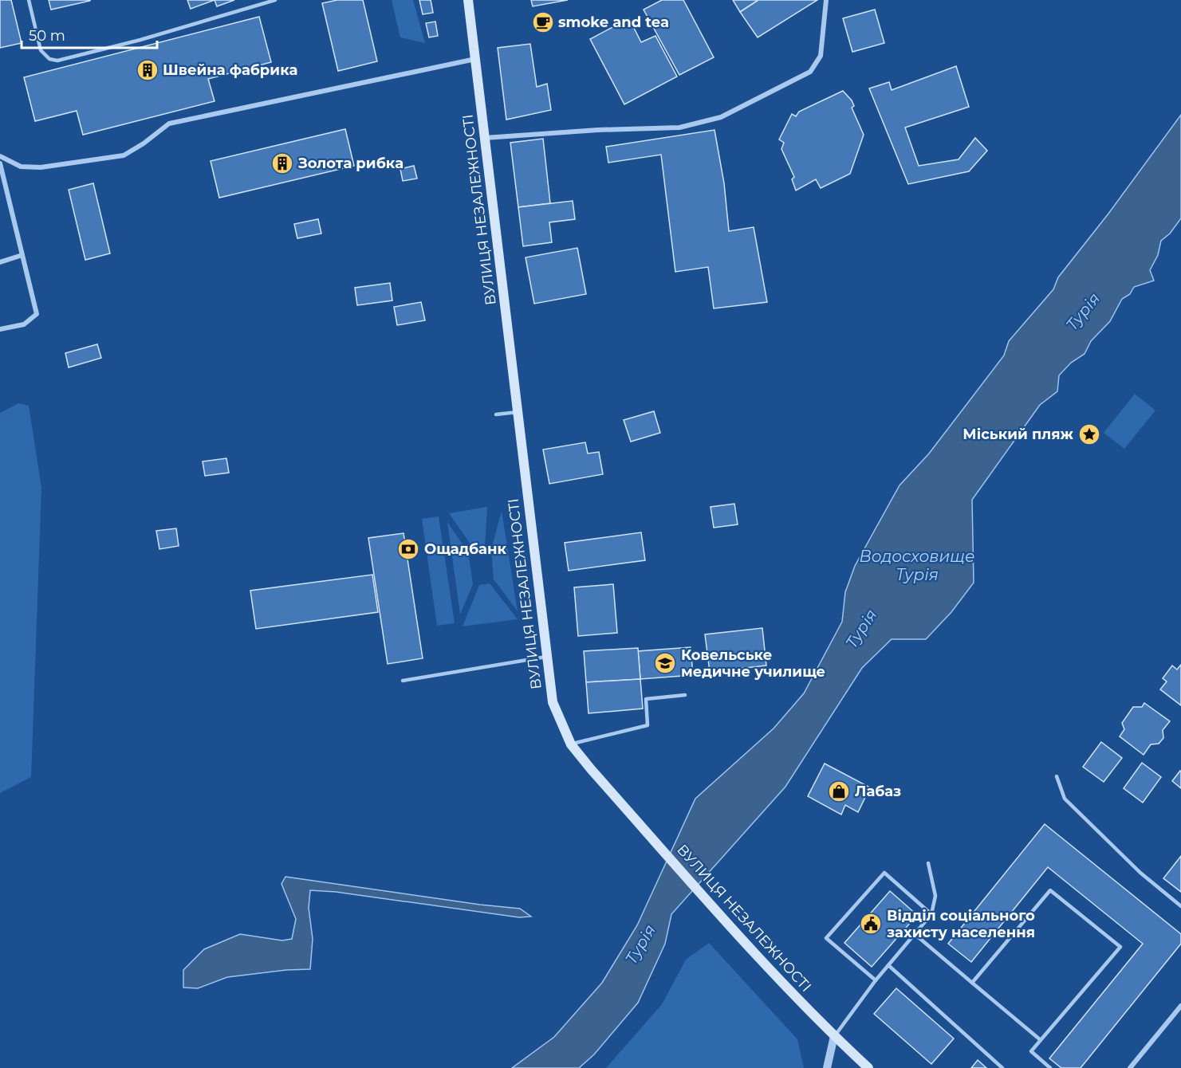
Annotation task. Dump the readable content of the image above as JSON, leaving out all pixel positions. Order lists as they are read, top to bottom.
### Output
{
  "streets": {
    "main road": ["ВУЛИЦЯ НЕЗАЛЕЖНОСТІ"]
  },
  "water": ["Турія", "Водосховище Турія"],
  "places": {
    "cafe": ["smoke and tea"],
    "building": ["Швейна фабрика", "Золота рибка"],
    "place": ["Міський пляж"],
    "bank": ["Ощадбанк"],
    "school or university": ["Ковельське медичне училище"],
    "shop": ["Лабаз"],
    "public building": ["Відділ соціального захисту населення"]
  },
  "scale_bar": "50 m"
}
